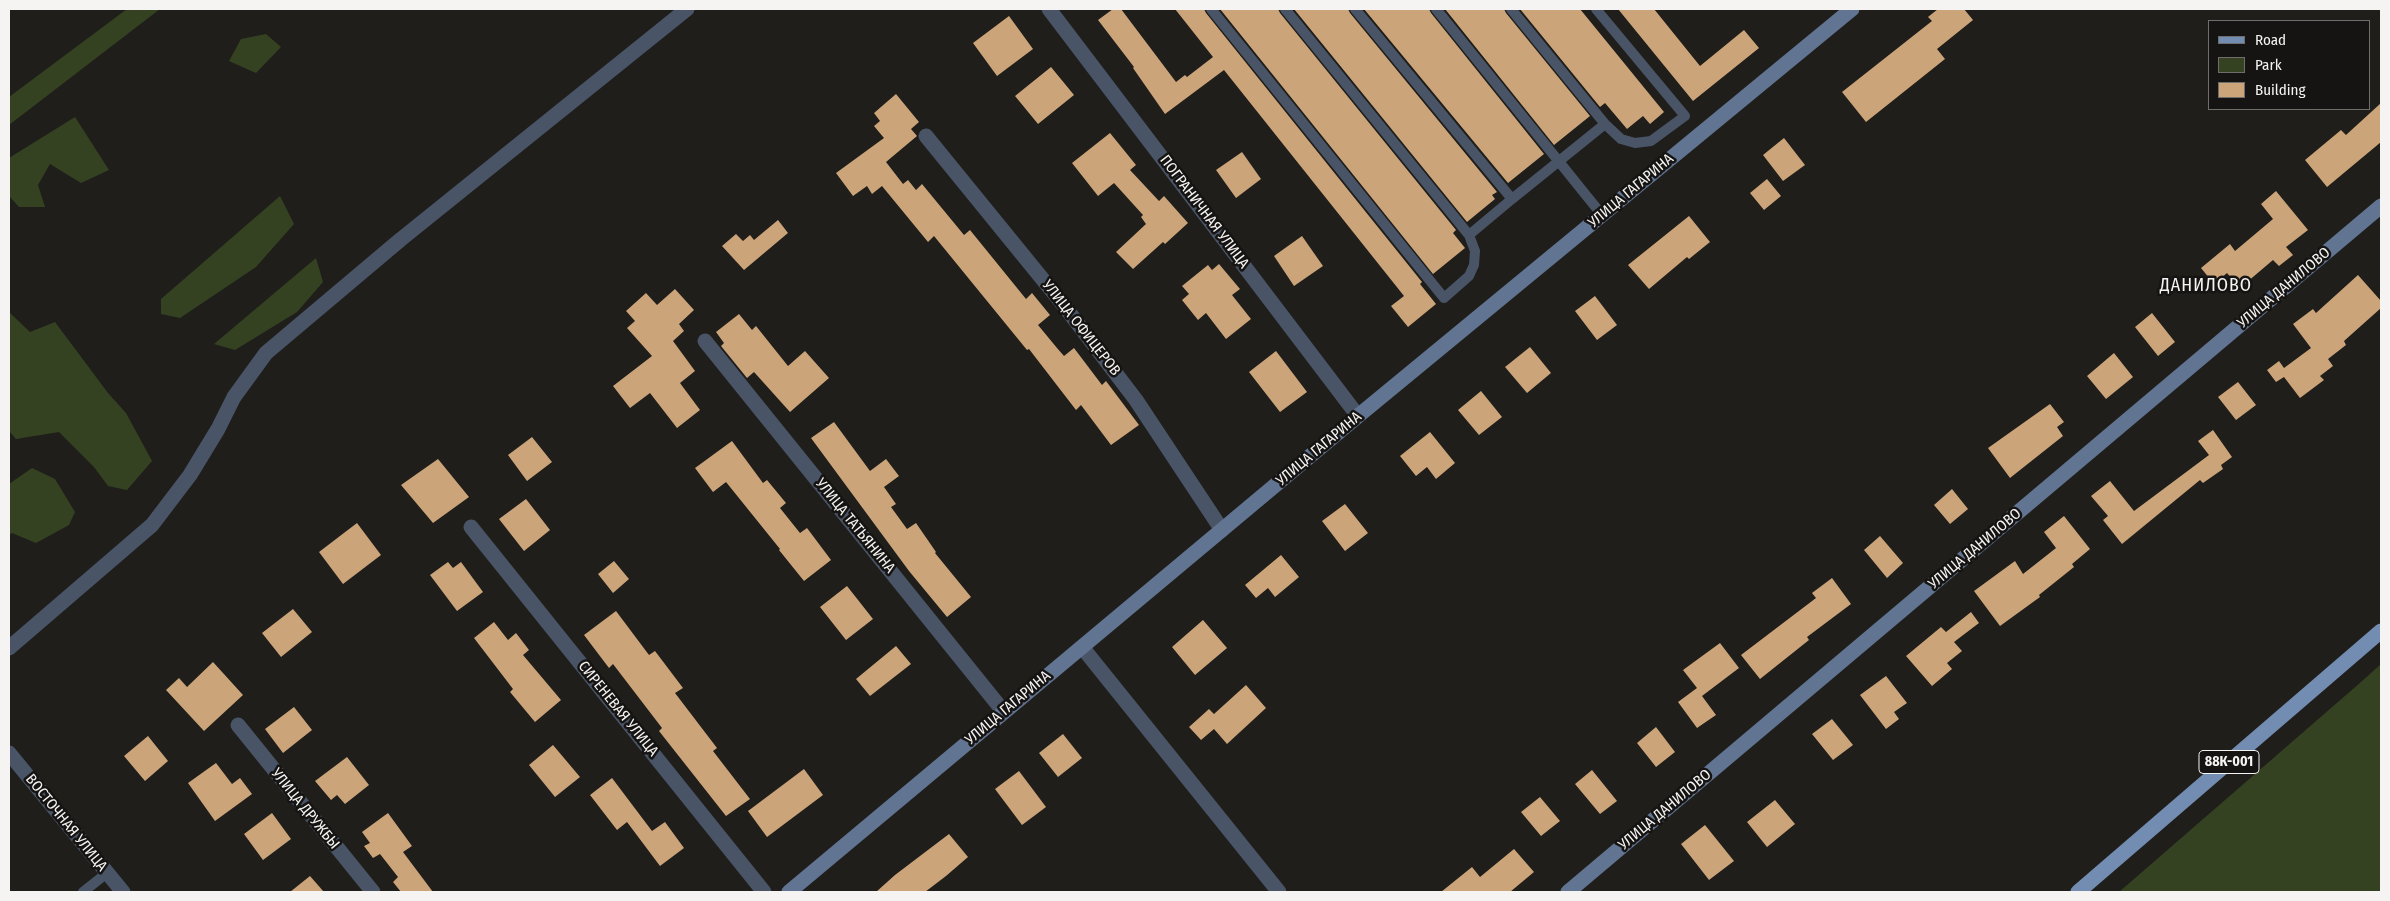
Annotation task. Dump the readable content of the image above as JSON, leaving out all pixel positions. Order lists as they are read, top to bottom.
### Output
{
  "streets": {
    "main road": ["88К-001"],
    "street": [
      "УЛИЦА ГАГАРИНА",
      "ПОГРАНИЧНАЯ УЛИЦА",
      "УЛИЦА ДАНИЛОВО",
      "УЛИЦА ОФИЦЕРОВ",
      "УЛИЦА ТАТЬЯНИНА",
      "СИРЕНЕВАЯ УЛИЦА",
      "УЛИЦА ДРУЖБЫ",
      "ВОСТОЧНАЯ УЛИЦА"
    ]
  },
  "crossings": [
    ["УЛИЦА ГАГАРИНА", "ПОГРАНИЧНАЯ УЛИЦА"],
    ["УЛИЦА ГАГАРИНА", "УЛИЦА ОФИЦЕРОВ"],
    ["УЛИЦА ГАГАРИНА", "УЛИЦА ТАТЬЯНИНА"]
  ],
  "districts": ["ДАНИЛОВО"],
  "legend": ["Road", "Park", "Building"]
}
